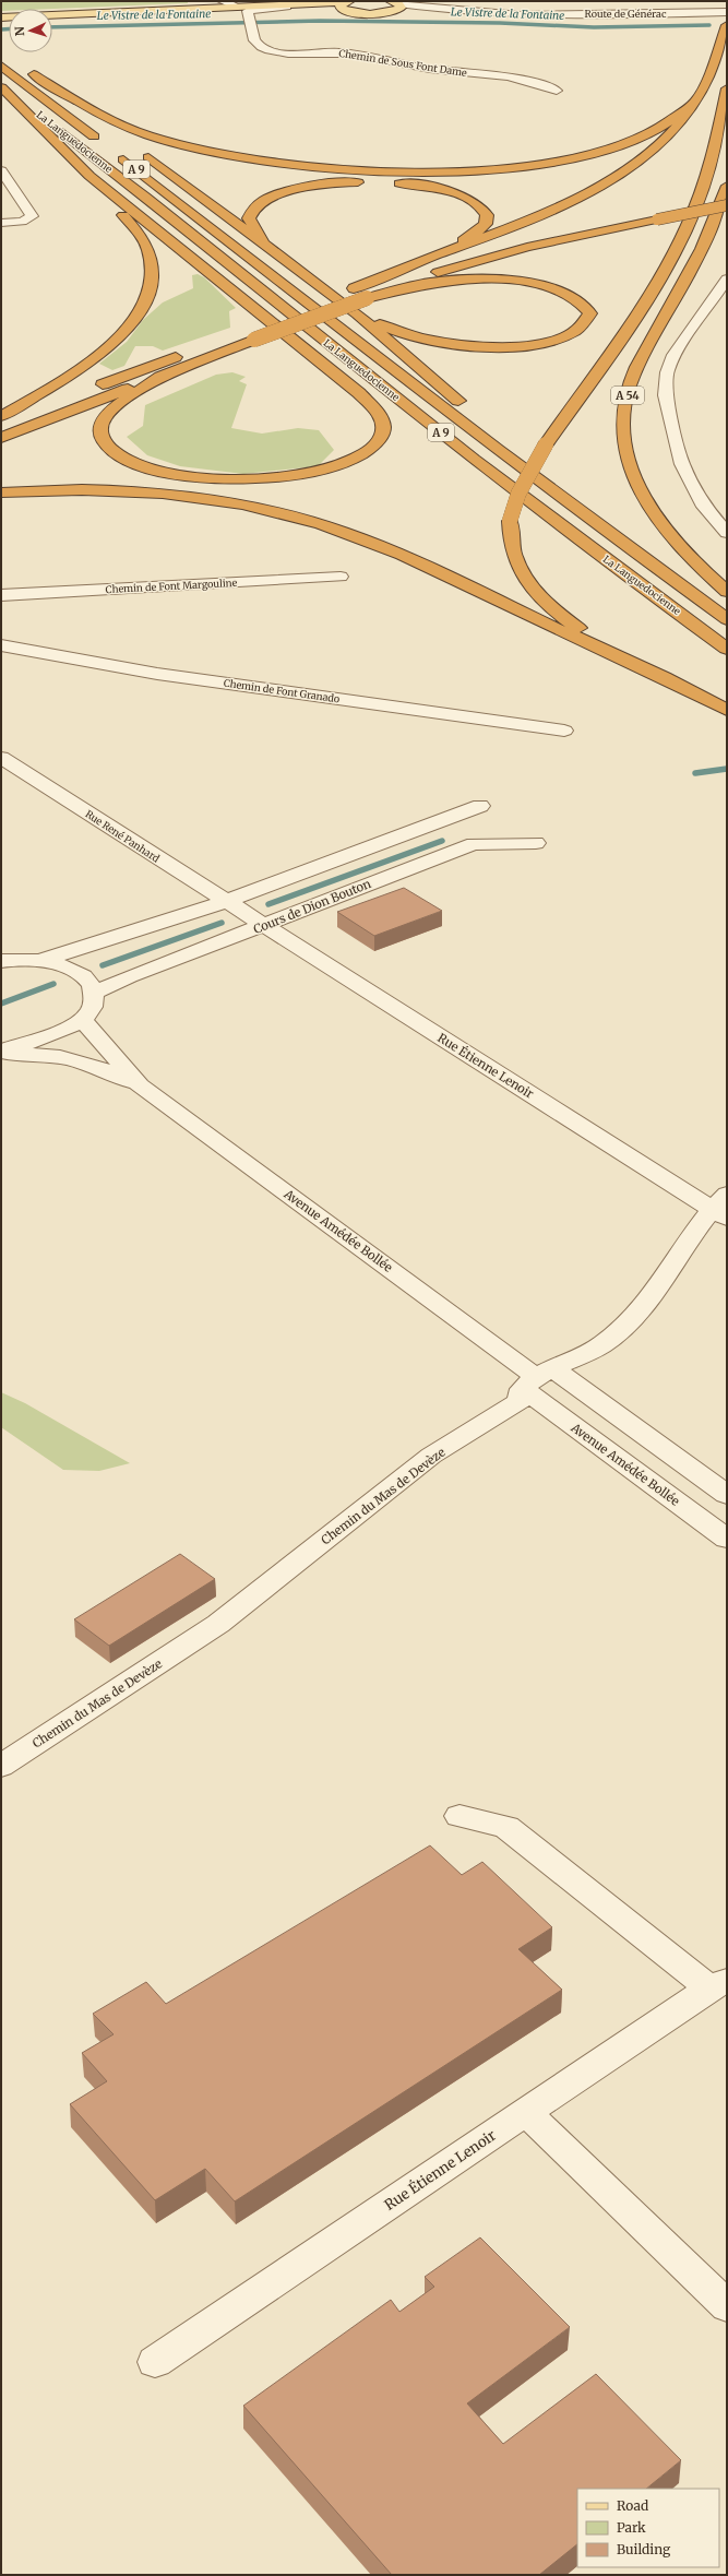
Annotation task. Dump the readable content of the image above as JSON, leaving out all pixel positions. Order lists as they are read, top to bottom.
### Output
{
  "streets": {
    "highway": ["La Languedocienne", "A 9", "A 54"],
    "street": [
      "Route de Générac",
      "Chemin de Sous Font Dame",
      "Chemin de Font Margouline",
      "Chemin de Font Granado",
      "Rue René Panhard",
      "Cours de Dion Bouton",
      "Rue Étienne Lenoir",
      "Avenue Amédée Bollée",
      "Chemin du Mas de Devèze"
    ]
  },
  "crossings": [
    ["Rue René Panhard", "Rue Étienne Lenoir"],
    ["Cours de Dion Bouton", "Rue Étienne Lenoir"],
    ["Rue Étienne Lenoir", "Chemin du Mas de Devèze"],
    ["Avenue Amédée Bollée", "Chemin du Mas de Devèze"]
  ],
  "water": ["Le Vistre de la Fontaine"],
  "legend": ["Road", "Park", "Building"],
  "north": "left"
}
